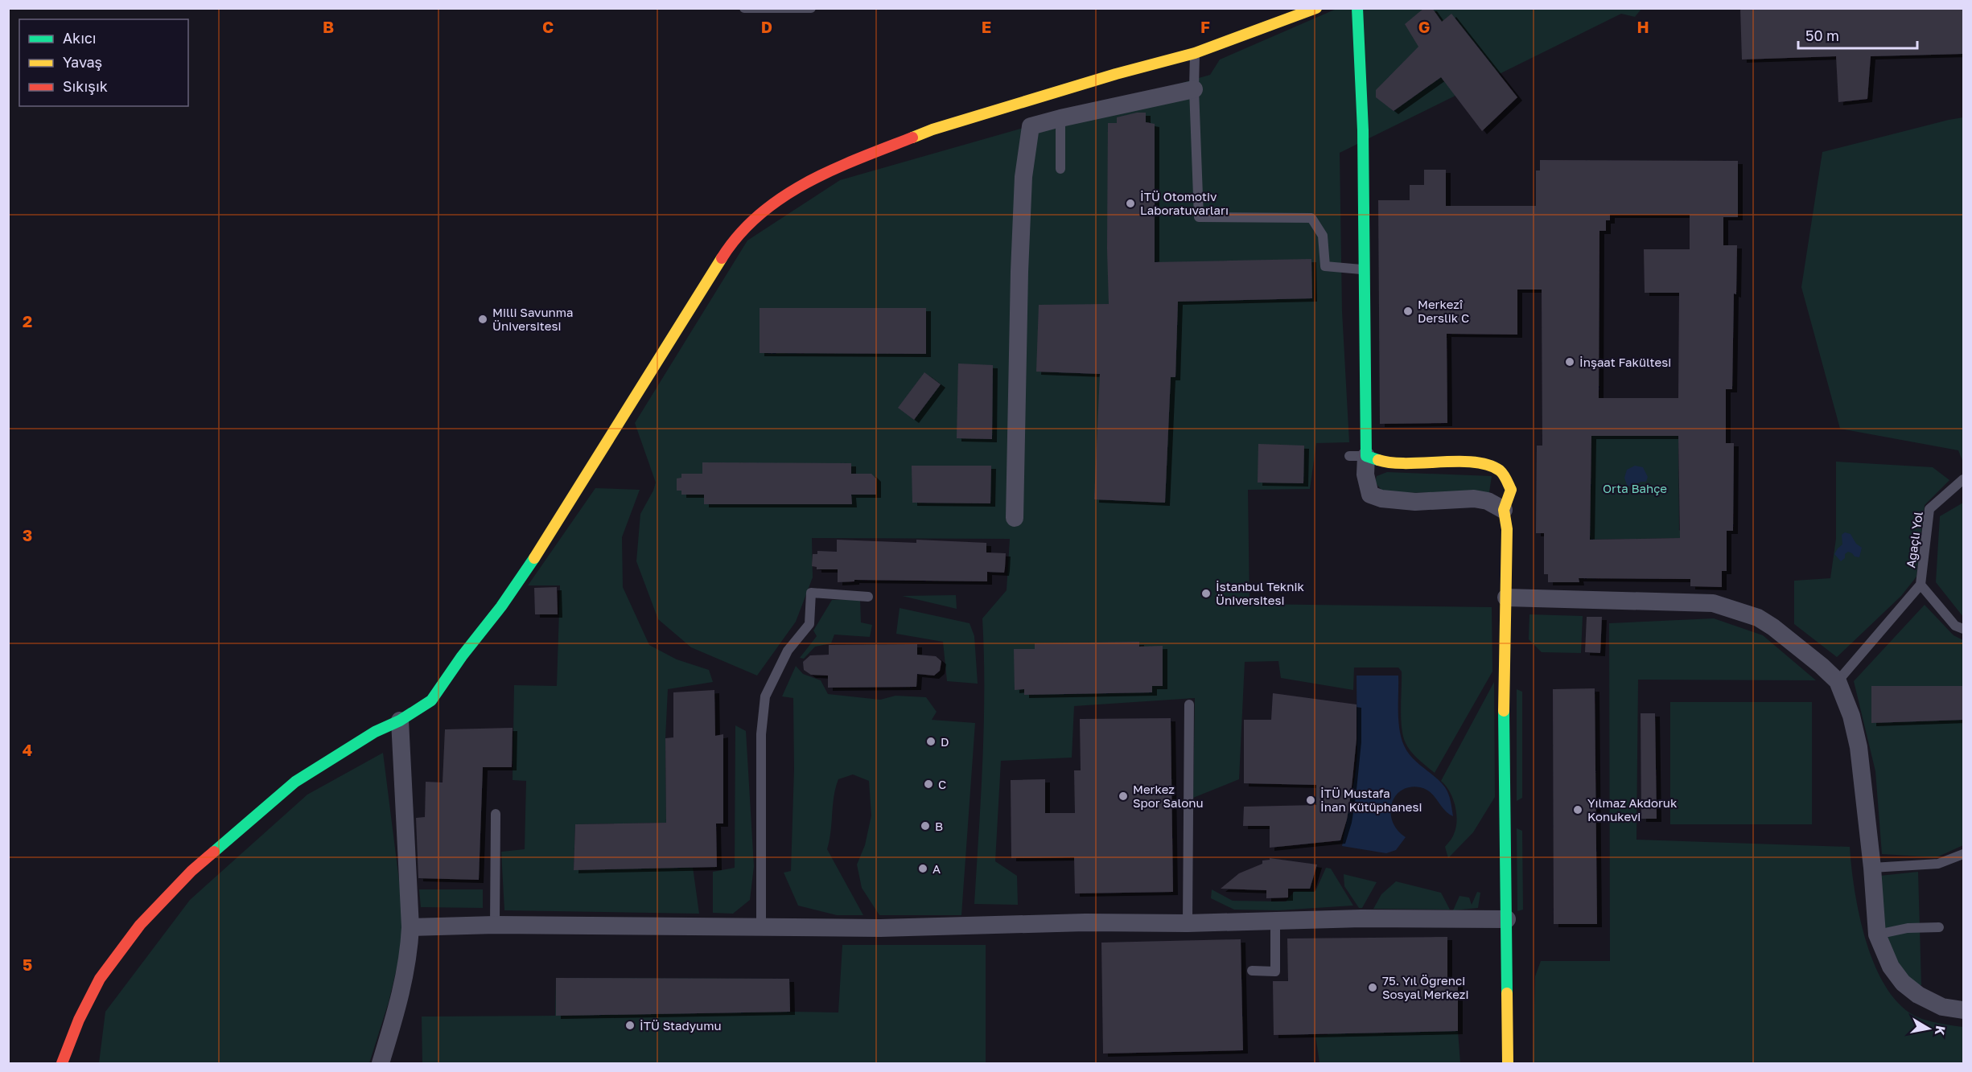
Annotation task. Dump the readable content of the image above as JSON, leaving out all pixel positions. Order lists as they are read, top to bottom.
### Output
{
  "streets": {
    "lane": ["Ağaçlı Yol"]
  },
  "parks": ["Orta Bahçe"],
  "places": [
    "İTÜ Otomotiv Laboratuvarları",
    "Merkezî Derslik C",
    "Milli Savunma Üniversitesi",
    "İnşaat Fakültesi",
    "İstanbul Teknik Üniversitesi",
    "D",
    "C",
    "Merkez Spor Salonu",
    "İTÜ Mustafa İnan Kütüphanesi",
    "Yılmaz Akdoruk Konukevi",
    "B",
    "A",
    "75. Yıl Öğrenci Sosyal Merkezi",
    "İTÜ Stadyumu"
  ],
  "legend": ["Akıcı", "Yavaş", "Sıkışık"],
  "scale_bar": "50 m",
  "north": "right",
  "grid": {
    "columns": [
      "B",
      "C",
      "D",
      "E",
      "F",
      "G",
      "H"
    ],
    "rows": [
      "2",
      "3",
      "4",
      "5"
    ]
  }
}
